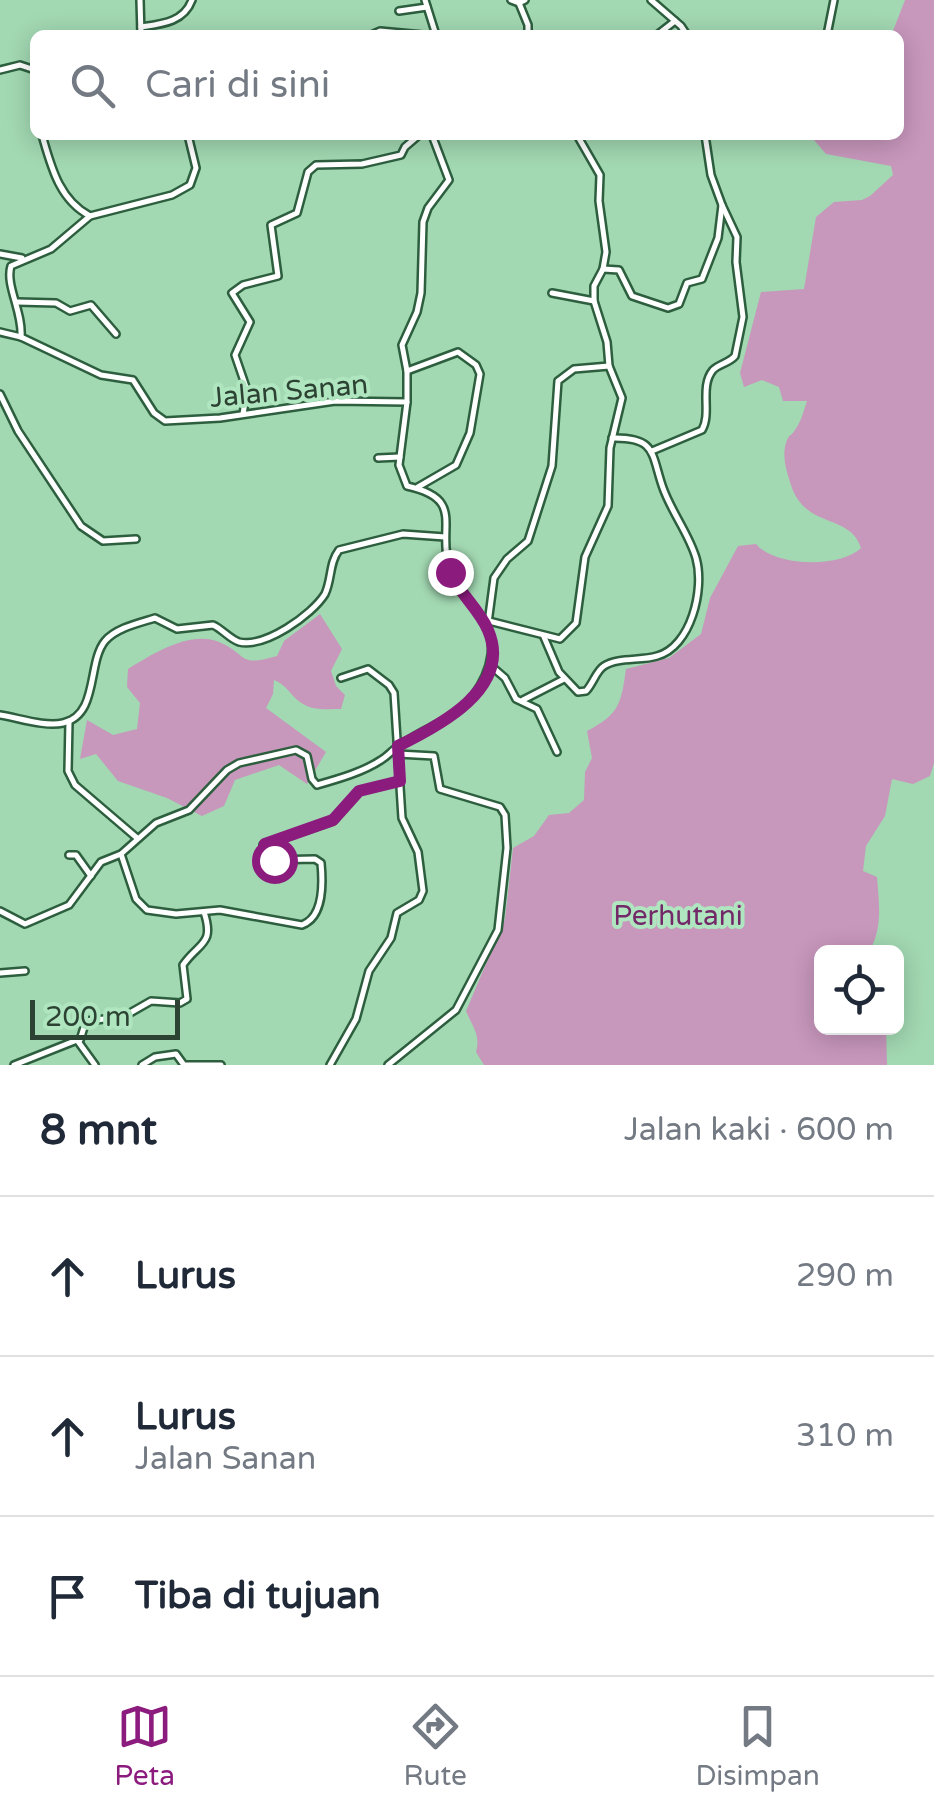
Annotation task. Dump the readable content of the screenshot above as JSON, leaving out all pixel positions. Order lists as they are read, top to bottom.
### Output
{
  "streets": {
    "street": ["Jalan Sanan"]
  },
  "parks": ["Perhutani"],
  "scale_bar": "200 m",
  "page": {
    "search": "Cari di sini",
    "scale": "200 m",
    "heading": ["8 mnt", "Jalan kaki · 600 m"],
    "list": [
      ["Lurus", "290 m"],
      ["Lurus", "Jalan Sanan", "310 m"],
      "Tiba di tujuan"
    ],
    "nav": ["Peta", "Rute", "Disimpan"]
  }
}
